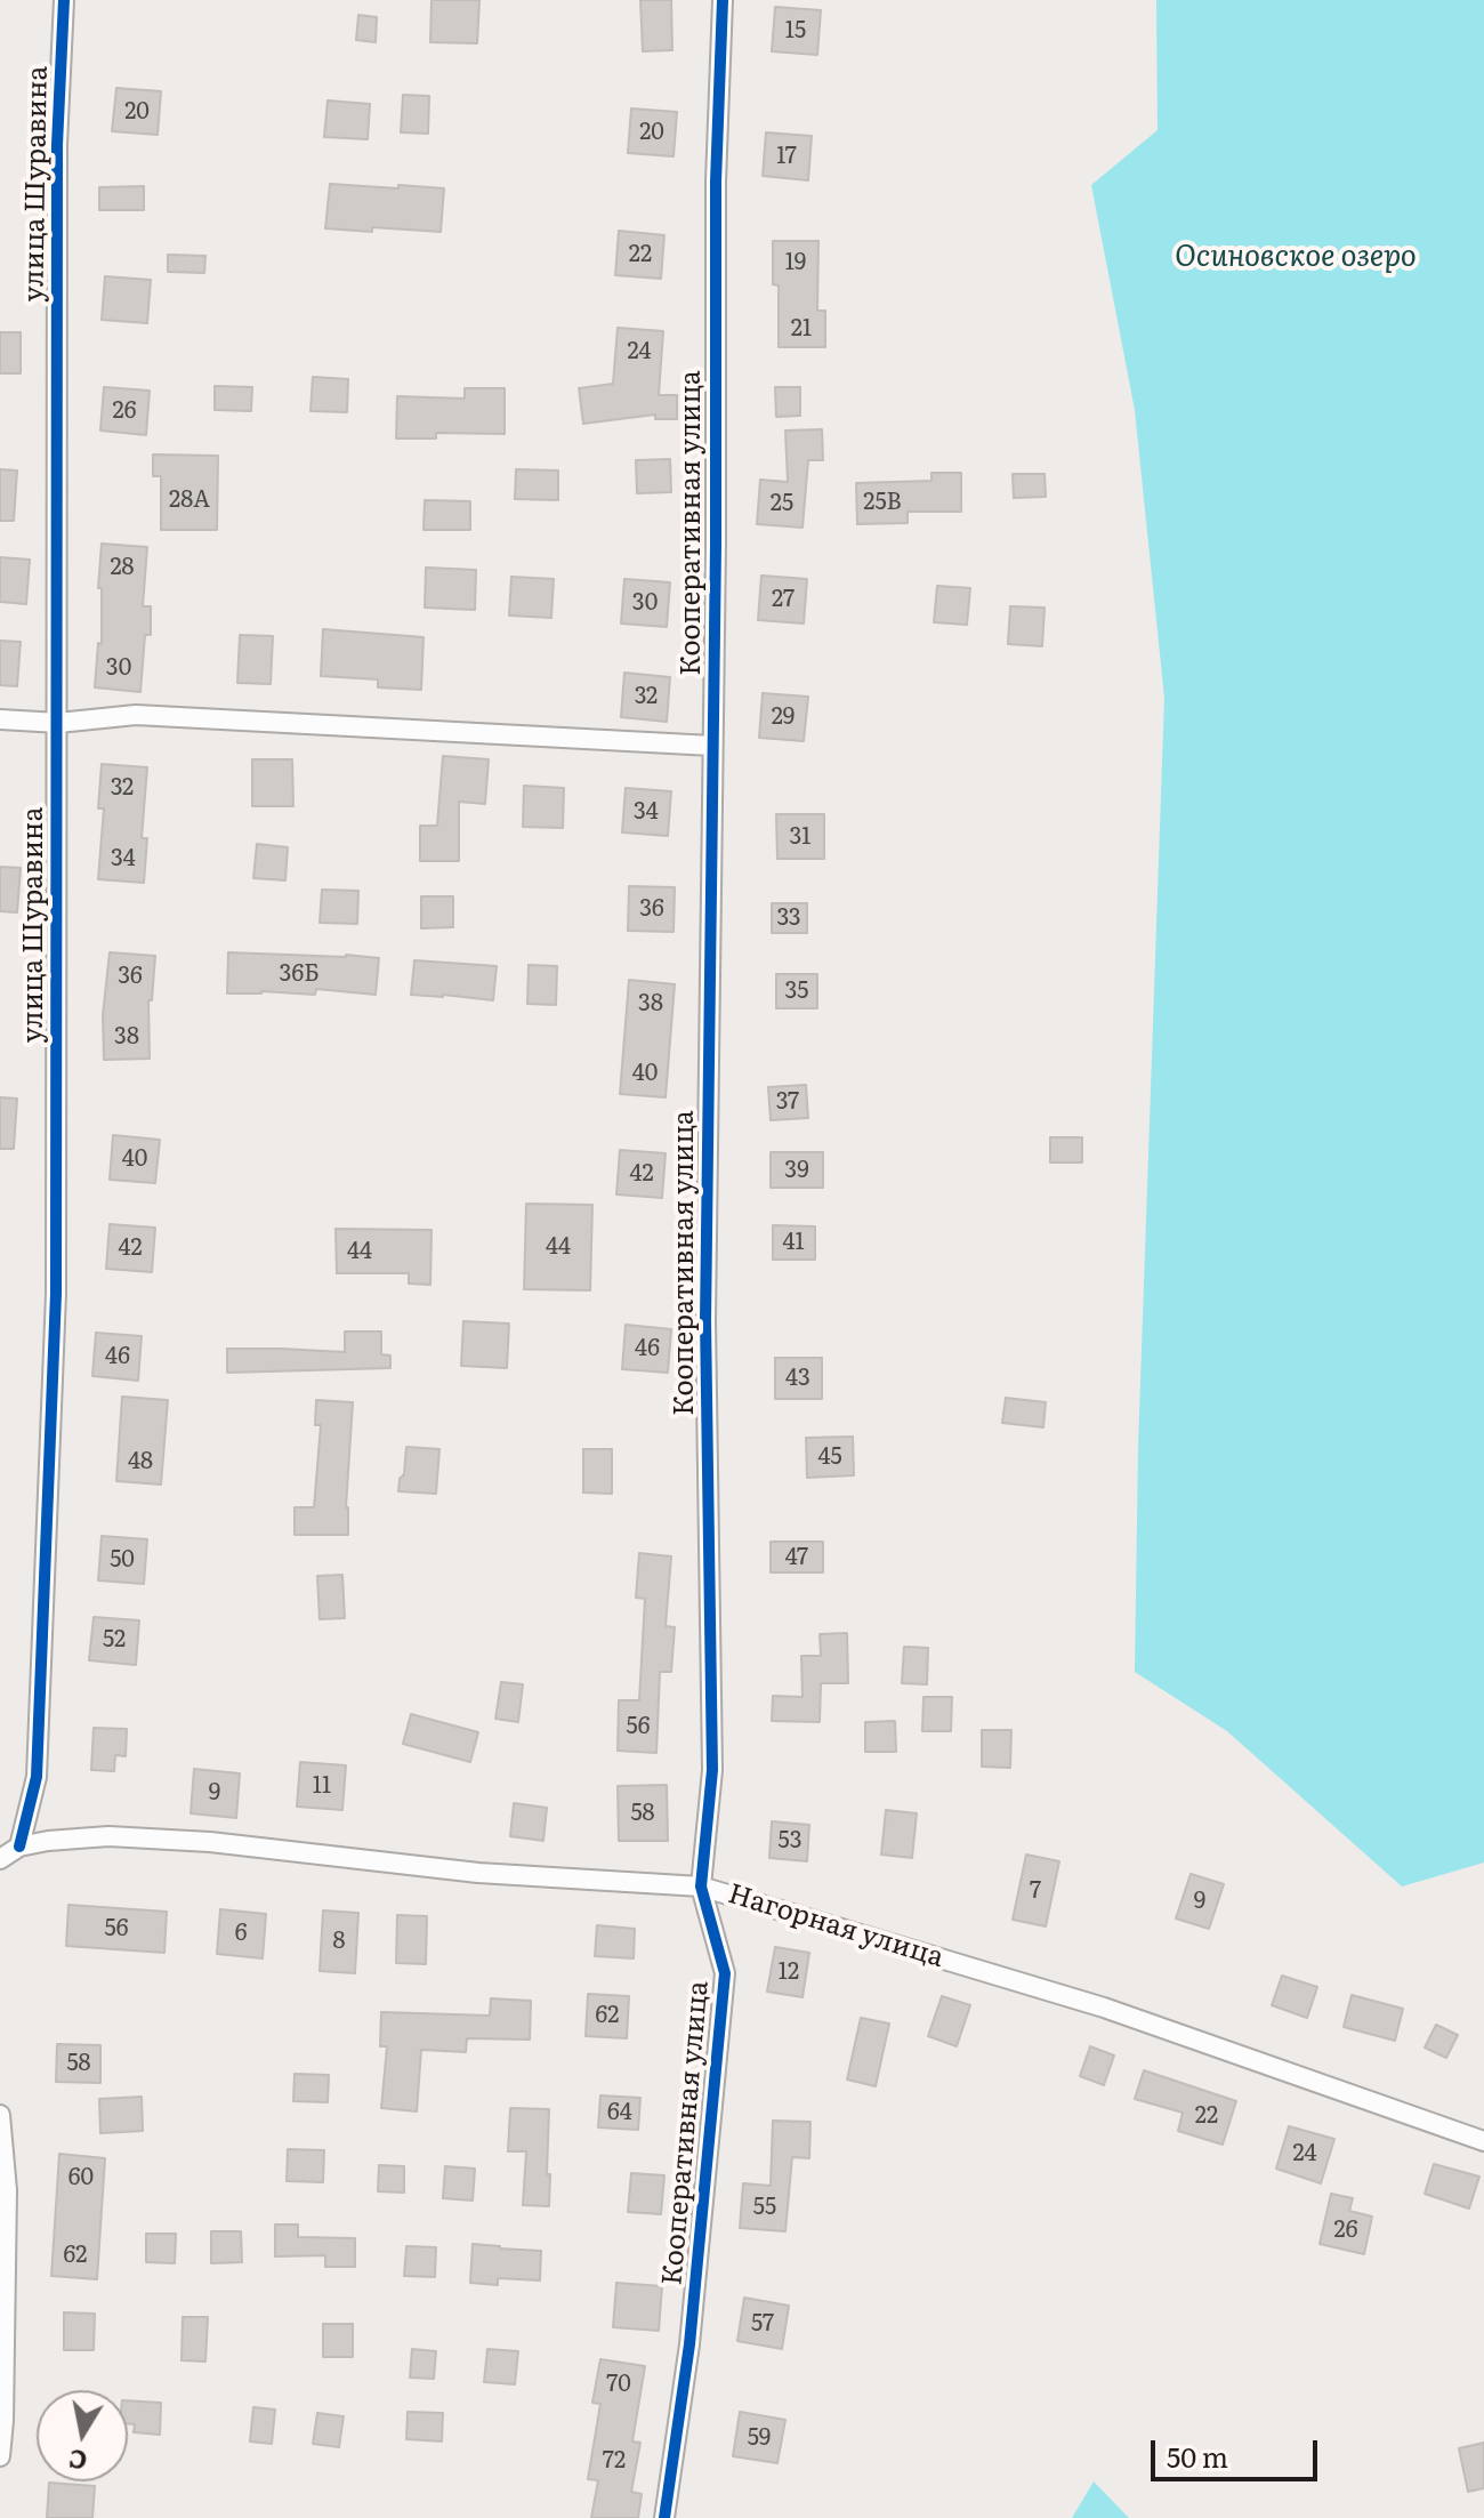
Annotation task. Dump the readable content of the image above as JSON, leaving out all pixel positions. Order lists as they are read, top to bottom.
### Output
{
  "streets": {
    "street": ["улица Шуравина", "Кооперативная улица", "Нагорная улица"]
  },
  "crossings": [
    ["улица Шуравина", "Нагорная улица"],
    ["Кооперативная улица", "Нагорная улица"]
  ],
  "water": ["Осиновское озеро"],
  "house_numbers": [
    "15",
    "20",
    "20",
    "17",
    "22",
    "19",
    "21",
    "24",
    "26",
    "28А",
    "25В",
    "25",
    "28",
    "27",
    "30",
    "30",
    "32",
    "29",
    "32",
    "34",
    "31",
    "34",
    "36",
    "33",
    "36Б",
    "36",
    "35",
    "38",
    "38",
    "40",
    "37",
    "40",
    "39",
    "42",
    "41",
    "44",
    "42",
    "44",
    "46",
    "46",
    "43",
    "45",
    "48",
    "47",
    "50",
    "52",
    "56",
    "11",
    "9",
    "58",
    "53",
    "7",
    "9",
    "56",
    "6",
    "8",
    "12",
    "62",
    "58",
    "64",
    "22",
    "24",
    "60",
    "55",
    "26",
    "62",
    "57",
    "70",
    "59",
    "72"
  ],
  "scale_bar": "50 m",
  "north": "bottom"
}
